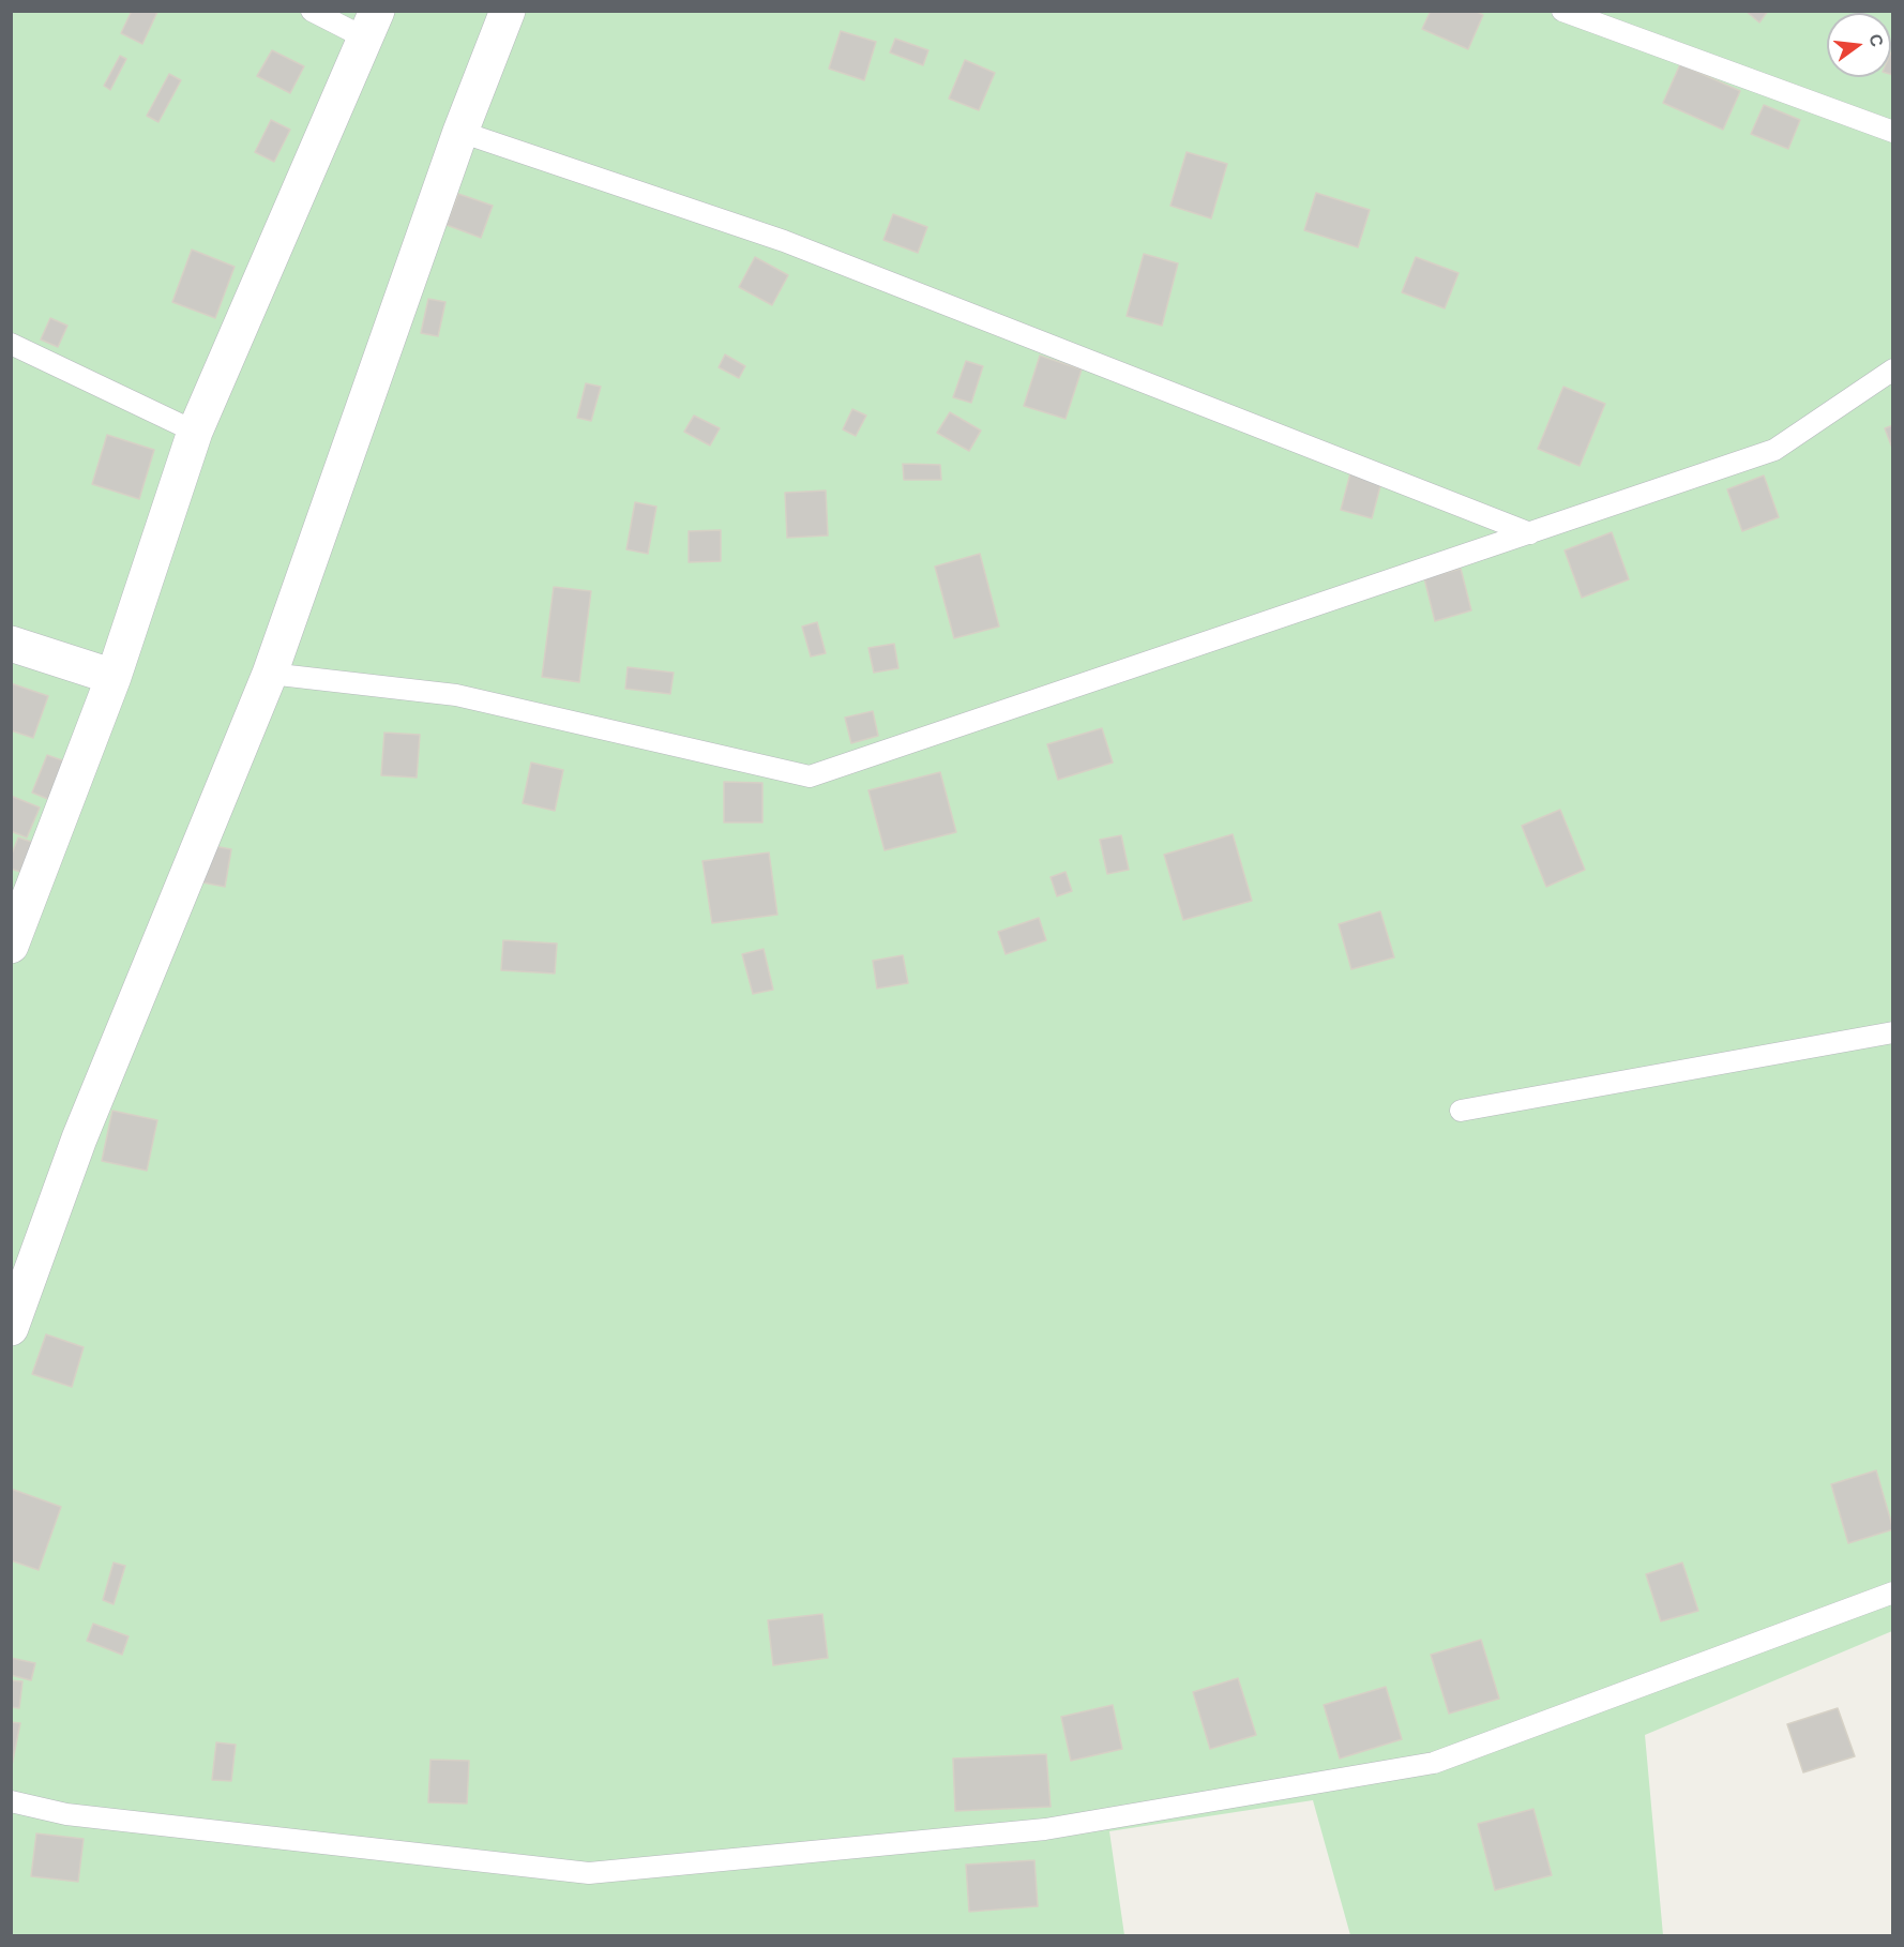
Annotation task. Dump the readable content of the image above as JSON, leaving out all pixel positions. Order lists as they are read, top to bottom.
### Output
{
  "north": "right"
}
